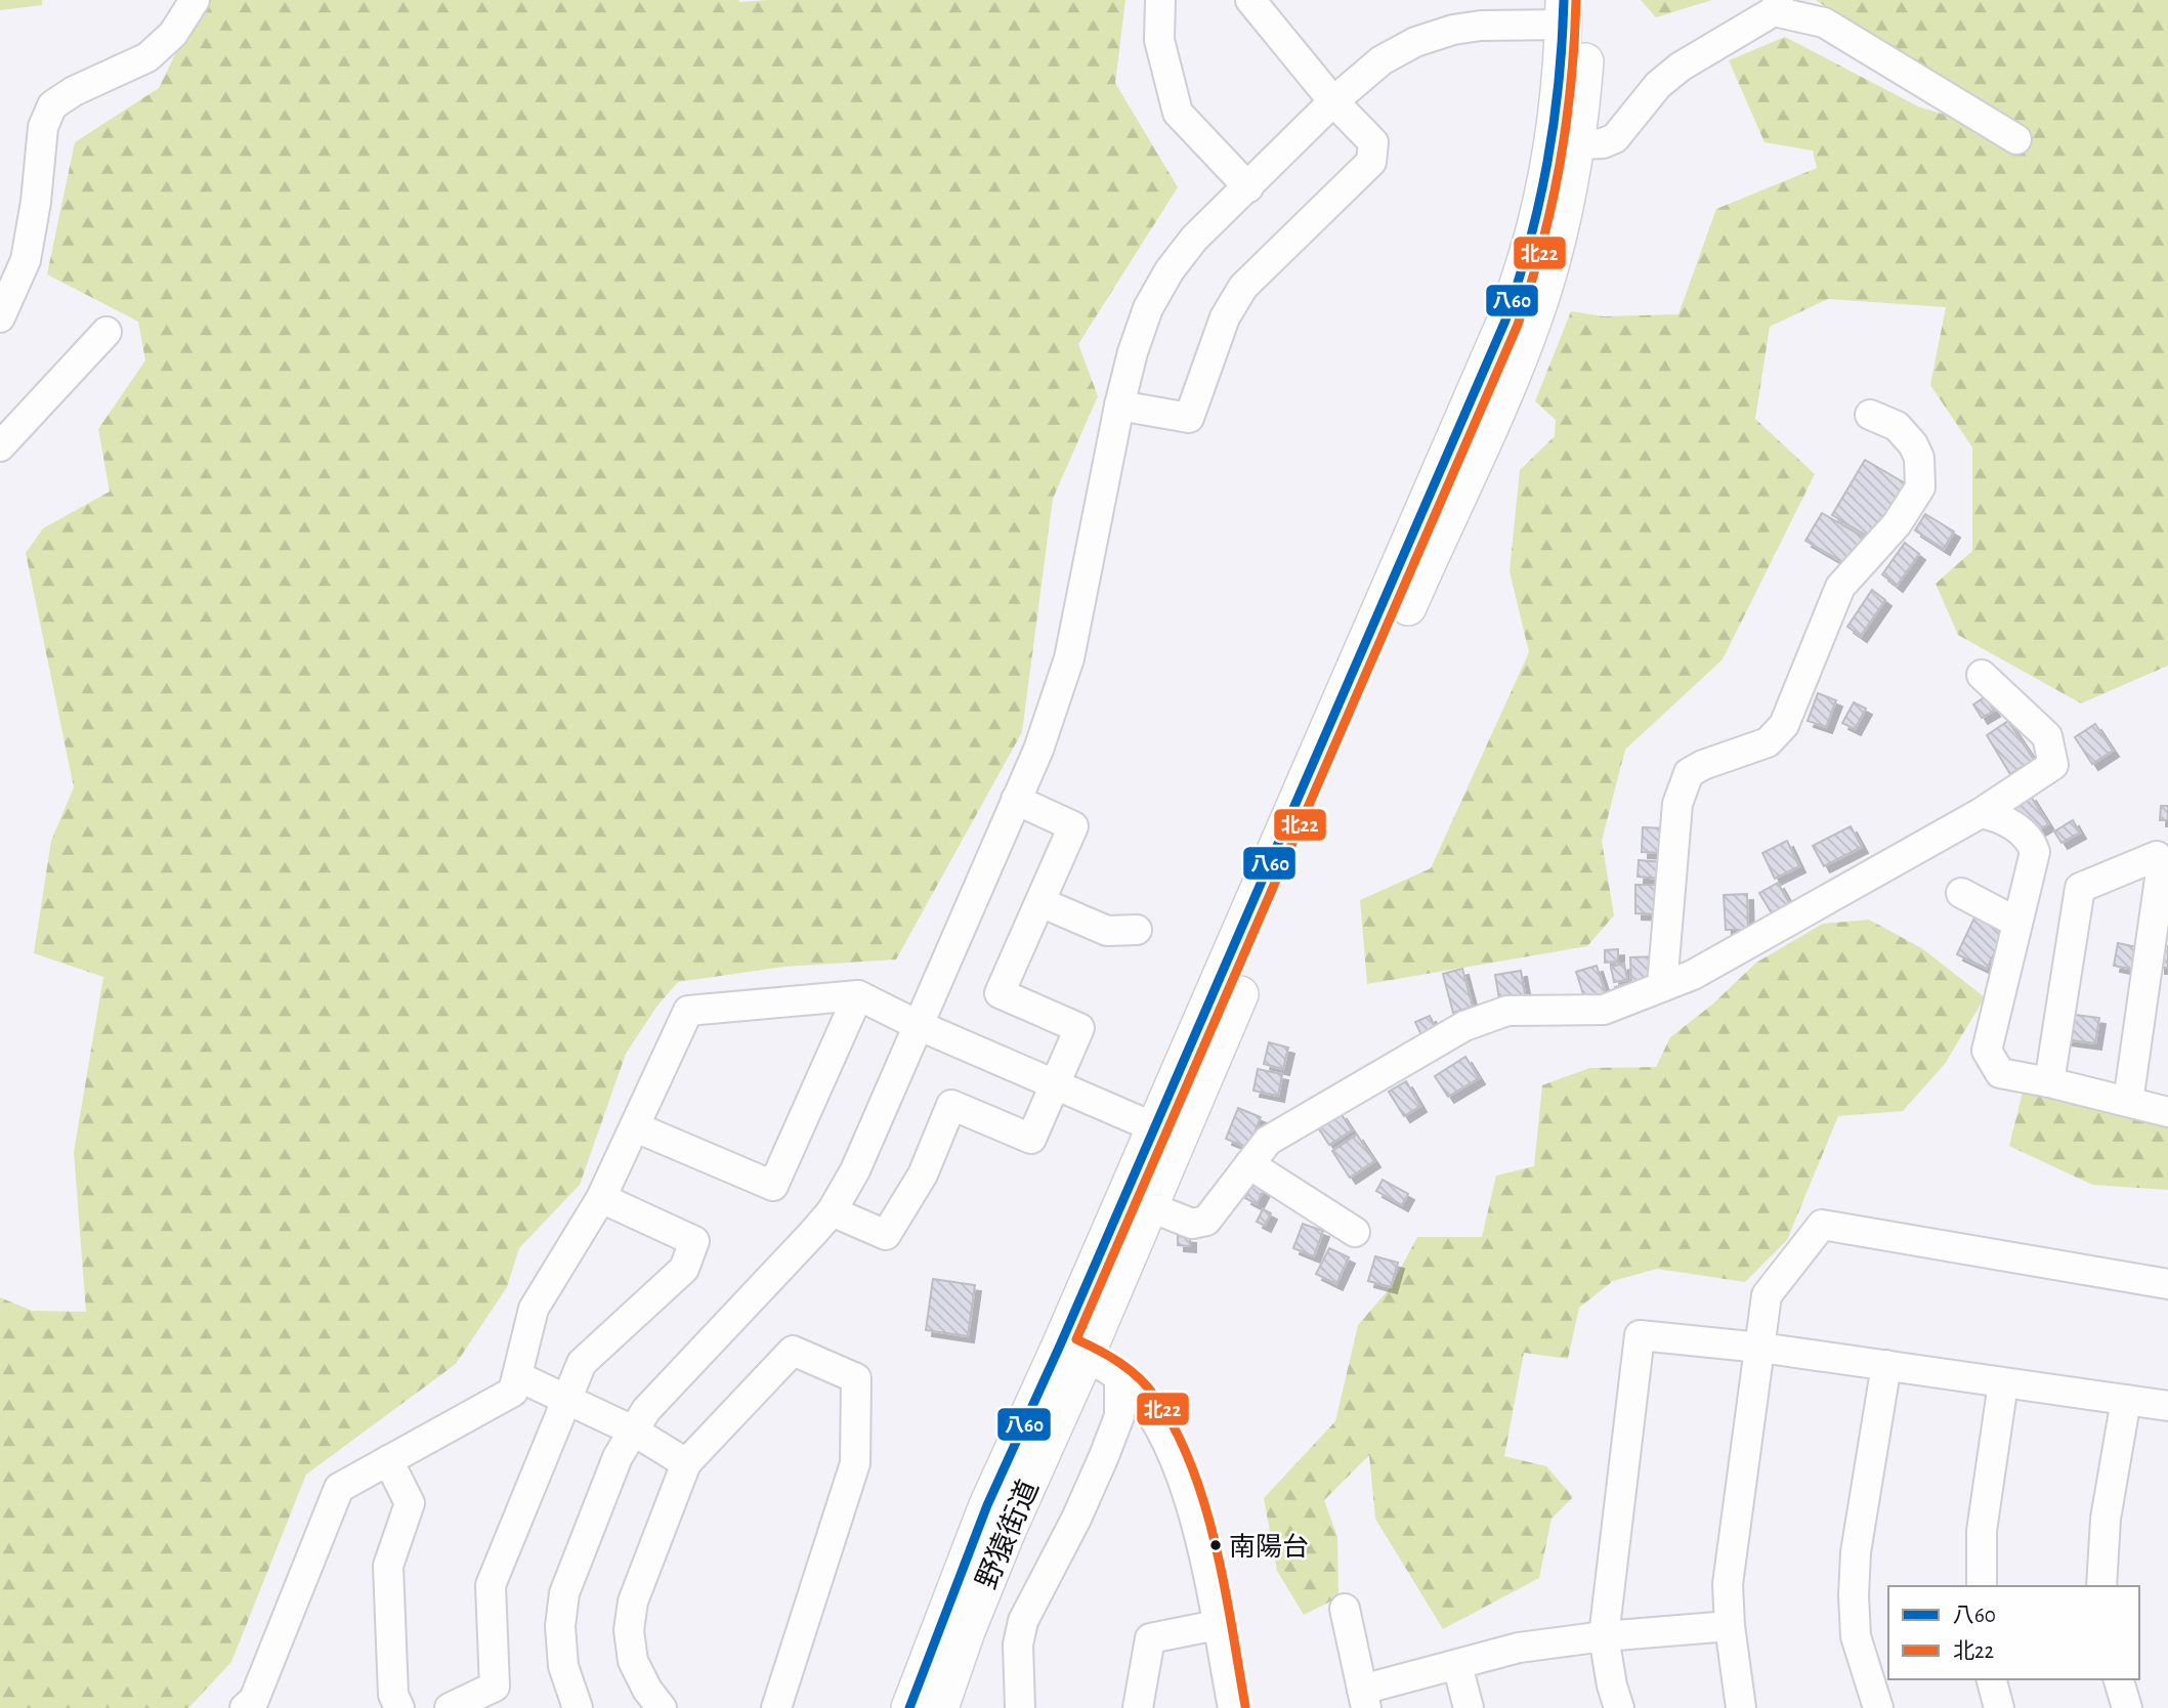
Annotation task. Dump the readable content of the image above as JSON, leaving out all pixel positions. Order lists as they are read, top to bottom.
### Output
{
  "streets": {
    "main road": ["野猿街道"]
  },
  "places": ["南陽台"],
  "lines": ["transit line 八60", "transit line 北22"],
  "legend": ["八60", "北22"]
}
